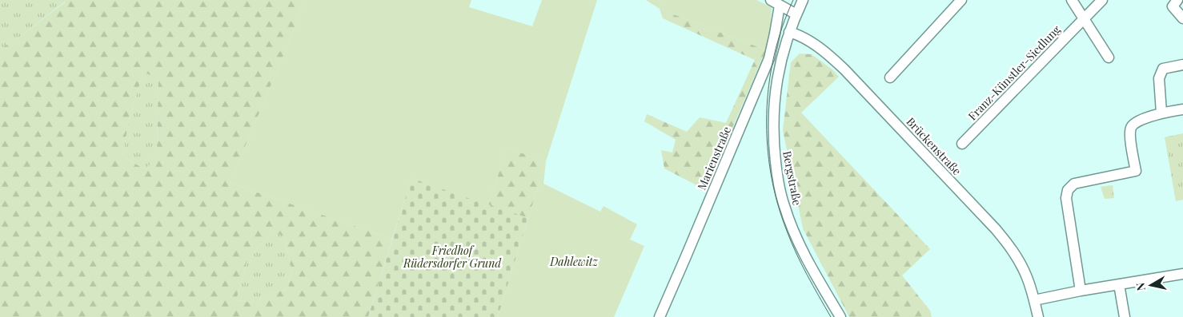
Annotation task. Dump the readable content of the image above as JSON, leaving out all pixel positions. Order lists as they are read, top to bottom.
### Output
{
  "streets": {
    "street": [
      "Franz-Künstler-Siedlung",
      "Brückenstraße",
      "Marienstraße",
      "Bergstraße"
    ]
  },
  "crossings": [
    ["Brückenstraße", "Bergstraße"]
  ],
  "parks": ["Friedhof Rüdersdorfer Grund", "Dahlewitz"],
  "north": "left"
}
